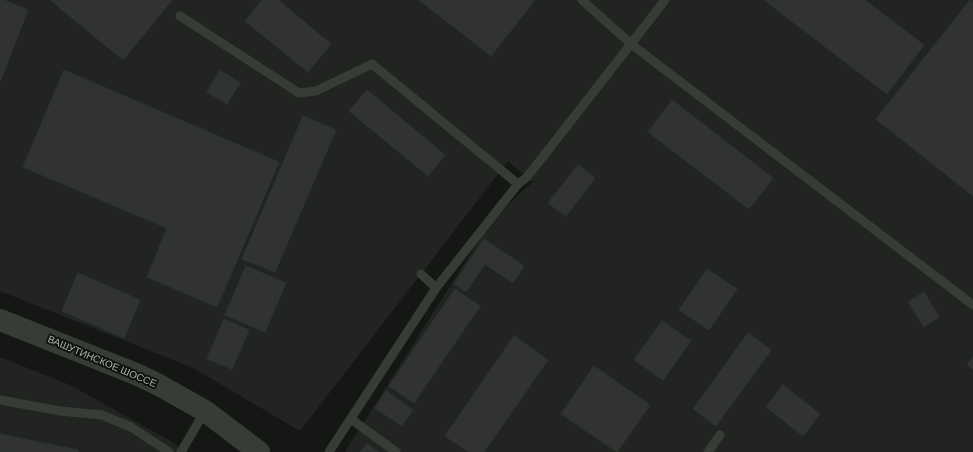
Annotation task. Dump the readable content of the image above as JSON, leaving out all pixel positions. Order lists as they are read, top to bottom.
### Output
{
  "streets": {
    "street": ["ВАШУТИНСКОЕ ШОССЕ"]
  }
}
